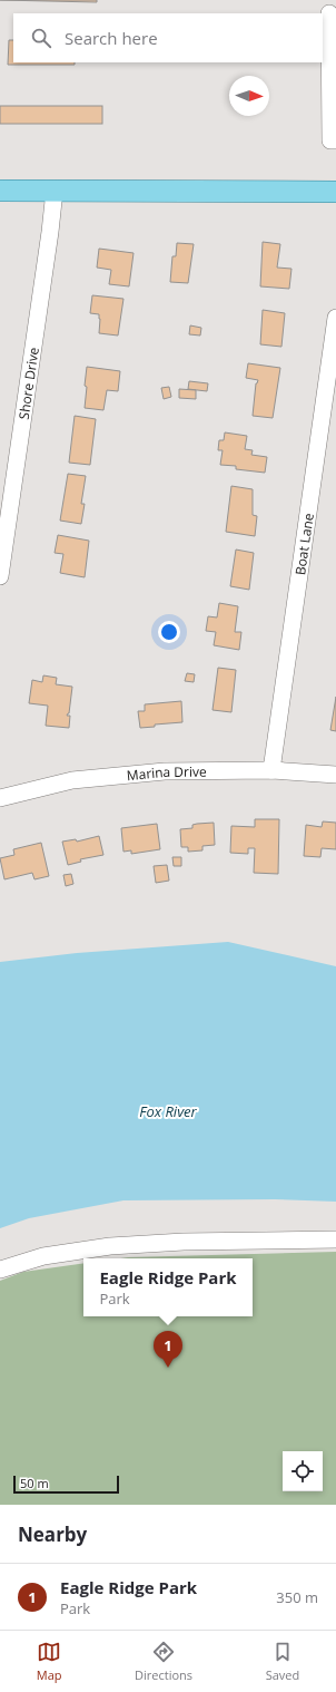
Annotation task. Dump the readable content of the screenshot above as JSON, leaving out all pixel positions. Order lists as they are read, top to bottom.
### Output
{
  "streets": {
    "street": ["Shore Drive", "Boat Lane", "Marina Drive"]
  },
  "crossings": [
    ["Boat Lane", "Marina Drive"]
  ],
  "water": ["Fox River"],
  "scale_bar": "50 m",
  "north": "right",
  "page": {
    "search": "Search here",
    "popup": ["Eagle Ridge Park", "Park"],
    "pins": "1",
    "scale": "50 m",
    "heading": "Nearby",
    "list": [
      {
        "mark": "1",
        "name": "Eagle Ridge Park",
        "note": "Park",
        "value": "350 m"
      }
    ],
    "nav": ["Map", "Directions", "Saved"]
  }
}
